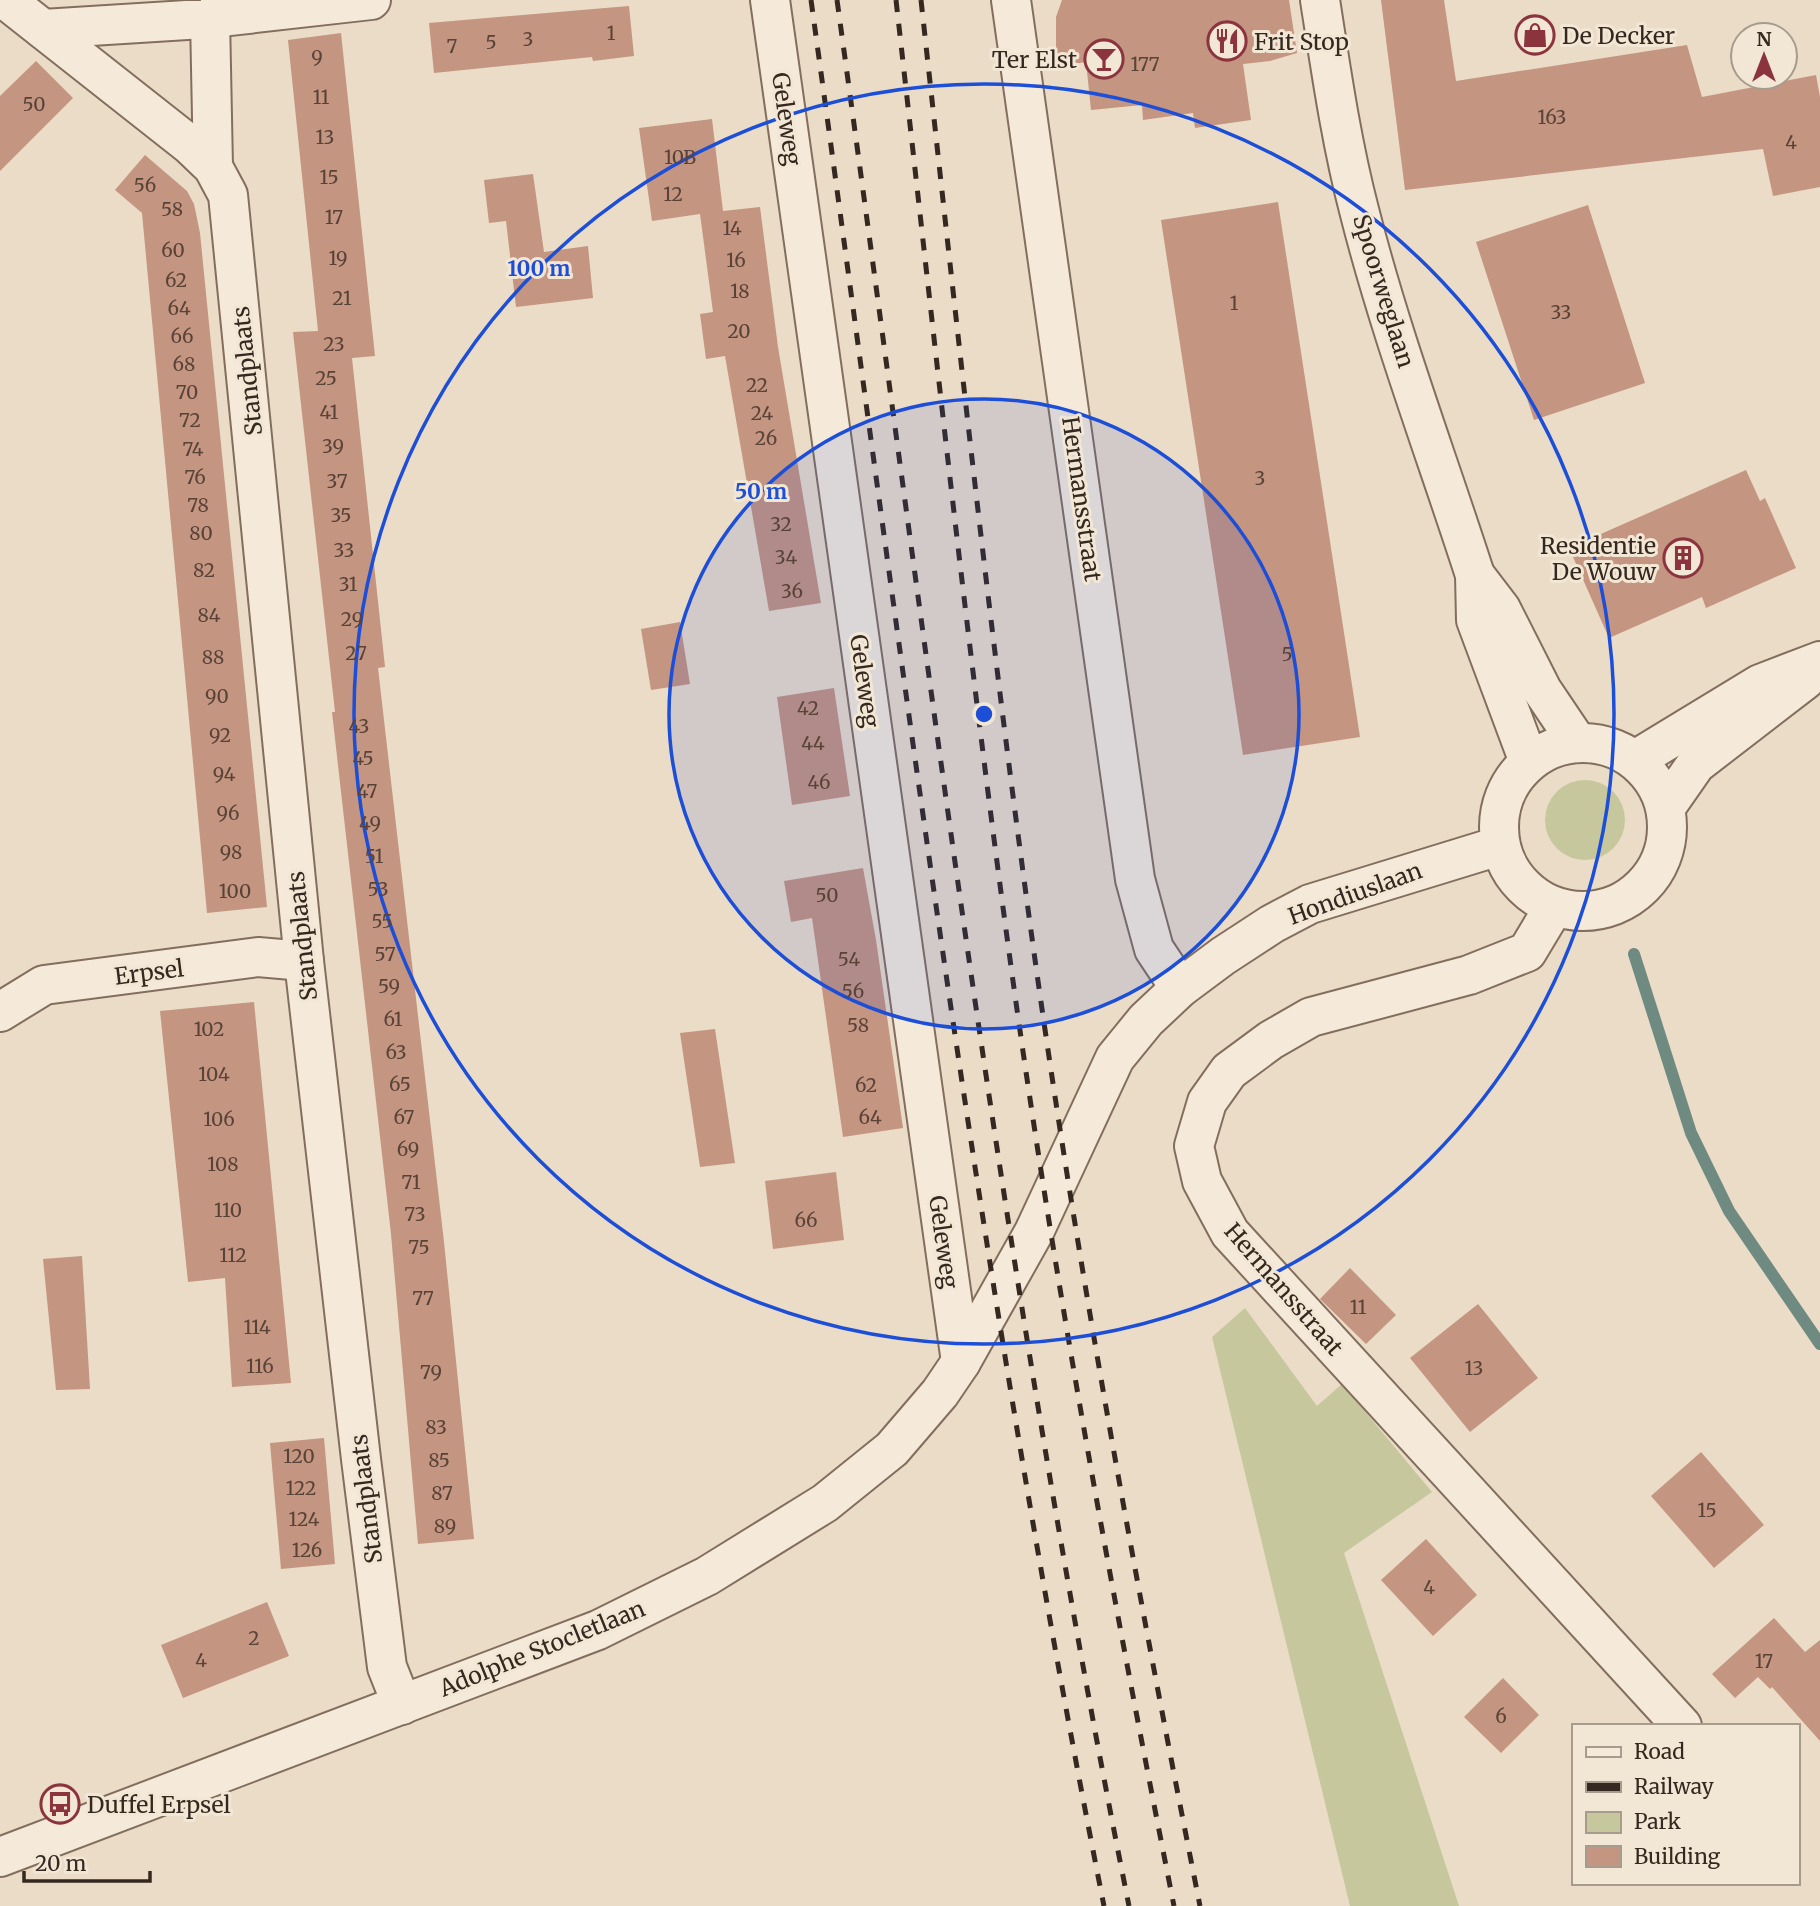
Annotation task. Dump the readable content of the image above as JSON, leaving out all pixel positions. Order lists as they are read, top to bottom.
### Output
{
  "streets": {
    "street": [
      "Geleweg",
      "Spoorweglaan",
      "Standplaats",
      "Hermansstraat",
      "Hondiuslaan",
      "Erpsel",
      "Adolphe Stocletlaan"
    ]
  },
  "crossings": [
    ["Geleweg", "Adolphe Stocletlaan"],
    ["Spoorweglaan", "Hermansstraat"],
    ["Spoorweglaan", "Hondiuslaan"],
    ["Standplaats", "Erpsel"],
    ["Standplaats", "Adolphe Stocletlaan"],
    ["Hermansstraat", "Hondiuslaan"],
    ["Hondiuslaan", "Adolphe Stocletlaan"]
  ],
  "places": {
    "shop": ["De Decker"],
    "restaurant": ["Frit Stop"],
    "bar": ["Ter Elst"],
    "building": ["Residentie De Wouw"],
    "bus stop": ["Duffel Erpsel"]
  },
  "house_numbers": [
    "1",
    "3",
    "5",
    "7",
    "9",
    "177",
    "11",
    "50",
    "163",
    "13",
    "4",
    "10B",
    "15",
    "56",
    "12",
    "58",
    "17",
    "14",
    "60",
    "19",
    "16",
    "62",
    "18",
    "21",
    "1",
    "64",
    "33",
    "20",
    "66",
    "23",
    "68",
    "25",
    "22",
    "70",
    "41",
    "24",
    "72",
    "26",
    "39",
    "74",
    "76",
    "3",
    "37",
    "78",
    "35",
    "32",
    "80",
    "33",
    "34",
    "82",
    "31",
    "36",
    "84",
    "29",
    "27",
    "5",
    "88",
    "90",
    "42",
    "43",
    "92",
    "44",
    "45",
    "94",
    "46",
    "47",
    "96",
    "49",
    "98",
    "51",
    "53",
    "100",
    "50",
    "55",
    "57",
    "54",
    "59",
    "56",
    "61",
    "58",
    "102",
    "63",
    "104",
    "65",
    "62",
    "67",
    "64",
    "106",
    "69",
    "108",
    "71",
    "110",
    "73",
    "66",
    "75",
    "112",
    "77",
    "11",
    "114",
    "116",
    "13",
    "79",
    "83",
    "120",
    "85",
    "122",
    "87",
    "15",
    "124",
    "89",
    "126",
    "4",
    "2",
    "4",
    "17",
    "6"
  ],
  "legend": [
    "Road",
    "Railway",
    "Park",
    "Building"
  ],
  "scale_bar": "20 m",
  "north": "top",
  "rings": ["100 m", "50 m"]
}
